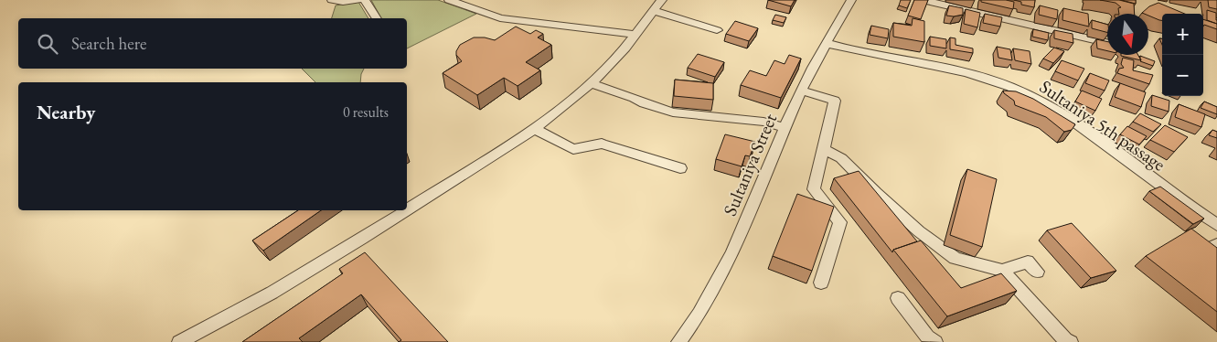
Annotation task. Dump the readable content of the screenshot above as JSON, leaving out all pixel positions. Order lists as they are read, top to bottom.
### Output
{
  "streets": {
    "street": ["Sultaniya 5th passage", "Sultаniya Street"]
  },
  "crossings": [
    ["Sultaniya 5th passage", "Sultаniya Street"]
  ],
  "north": "bottom",
  "page": {
    "map_buttons": ["+", "−"],
    "search": "Search here",
    "heading": ["Nearby", "0 results"]
  }
}
